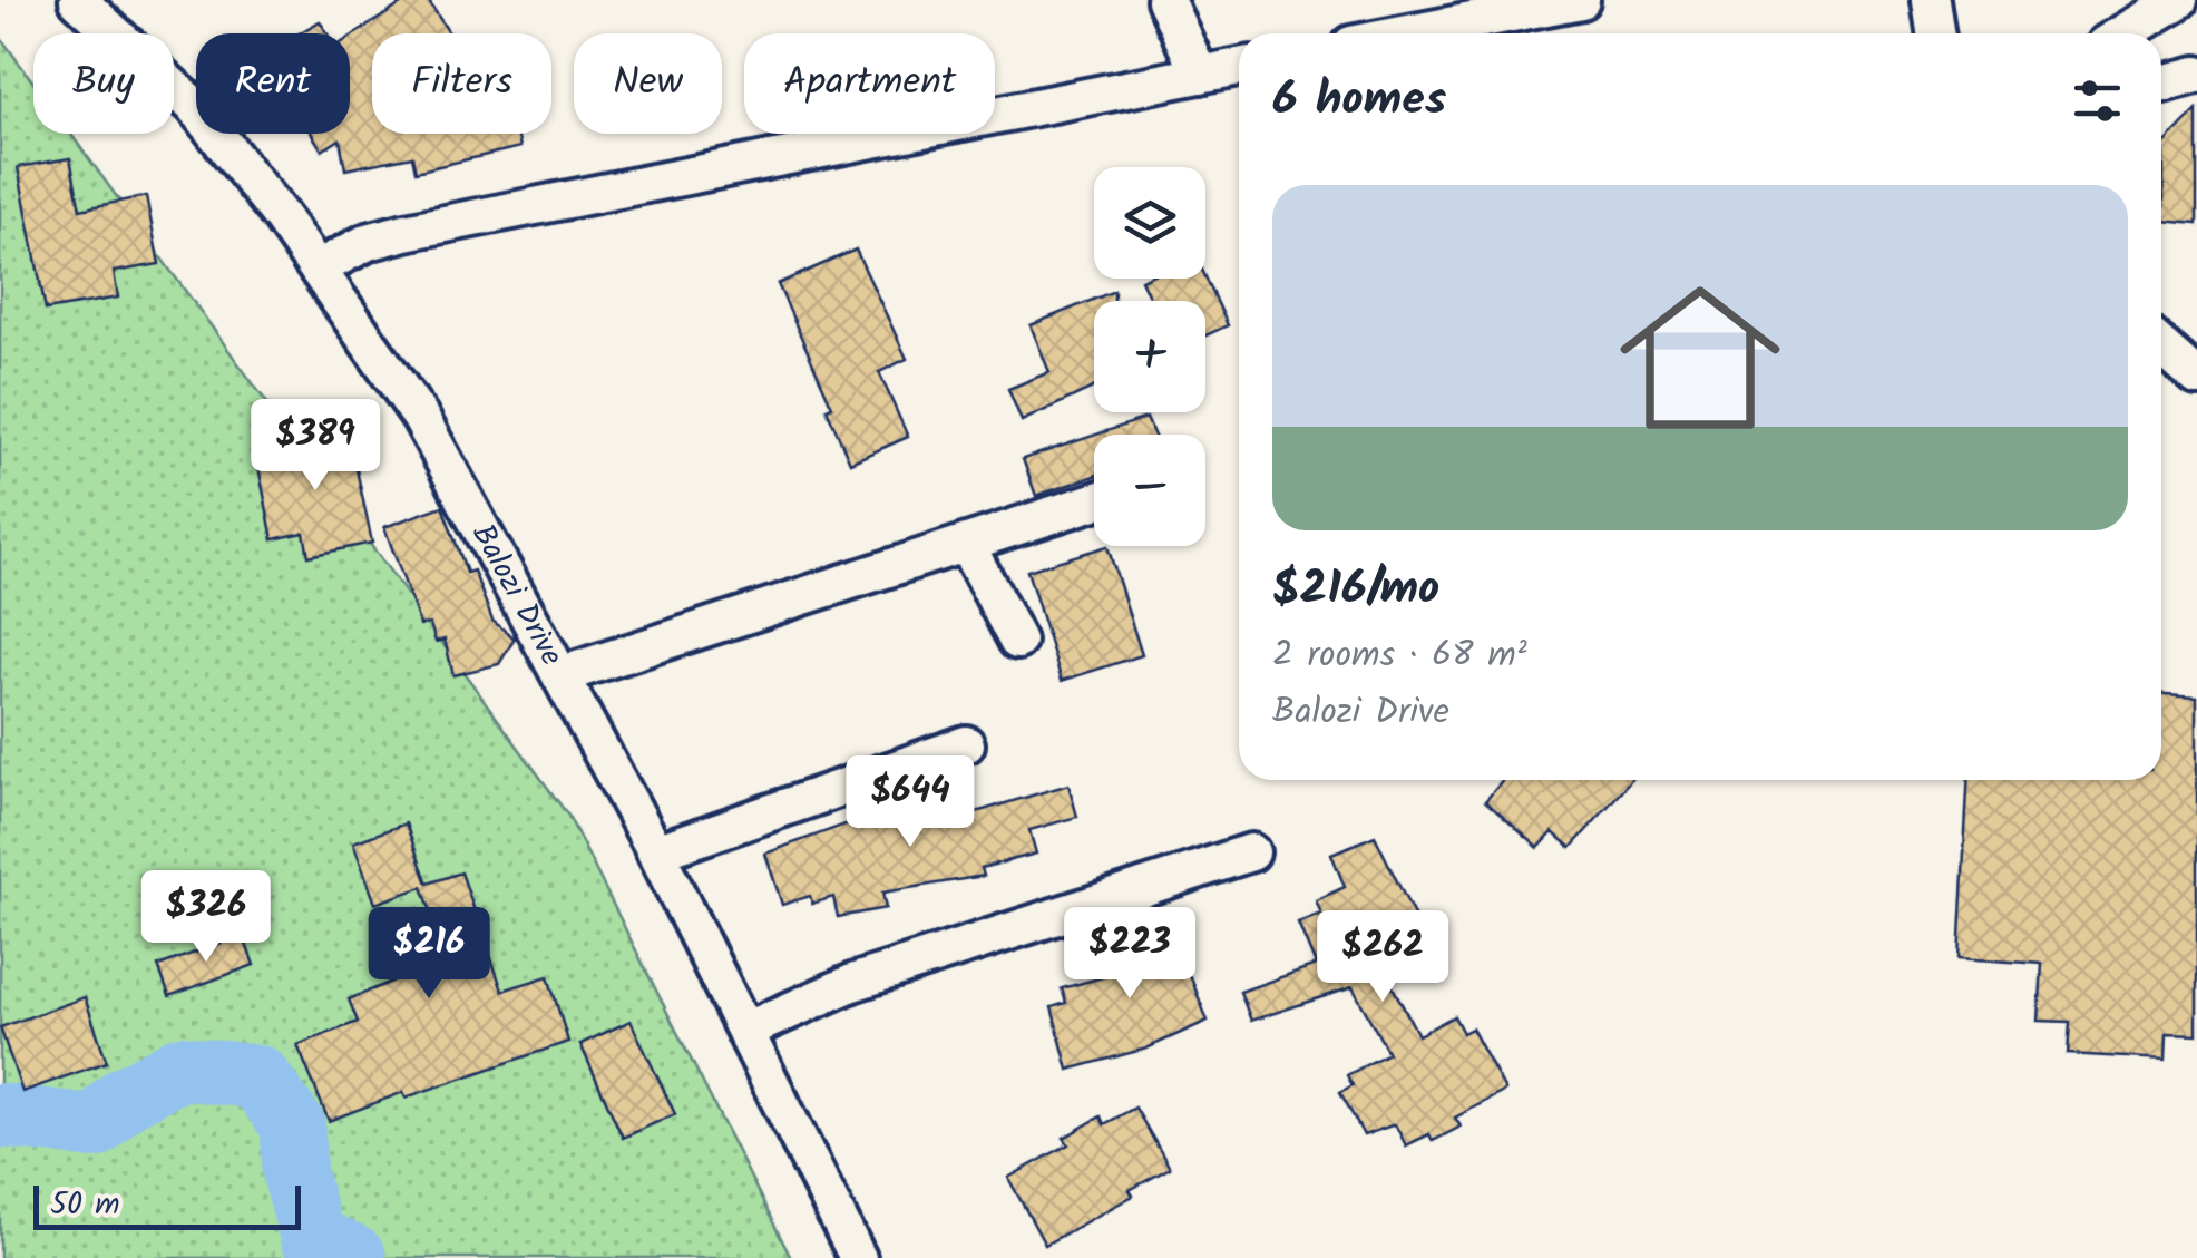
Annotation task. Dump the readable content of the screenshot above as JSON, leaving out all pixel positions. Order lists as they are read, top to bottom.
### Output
{
  "streets": {
    "street": ["Balozi Drive"]
  },
  "scale_bar": "50 m",
  "page": {
    "chip": [
      "Buy",
      "Rent",
      "Filters",
      "New",
      "Apartment"
    ],
    "heading": "6 homes",
    "map_buttons": ["+", "−"],
    "list": [
      {
        "name": "$216/mo",
        "note": "2 rooms · 68 m² · Balozi Drive"
      }
    ],
    "price": [
      "$389",
      "$644",
      "$326",
      "$216",
      "$223",
      "$262"
    ],
    "scale": "50 m"
  }
}
